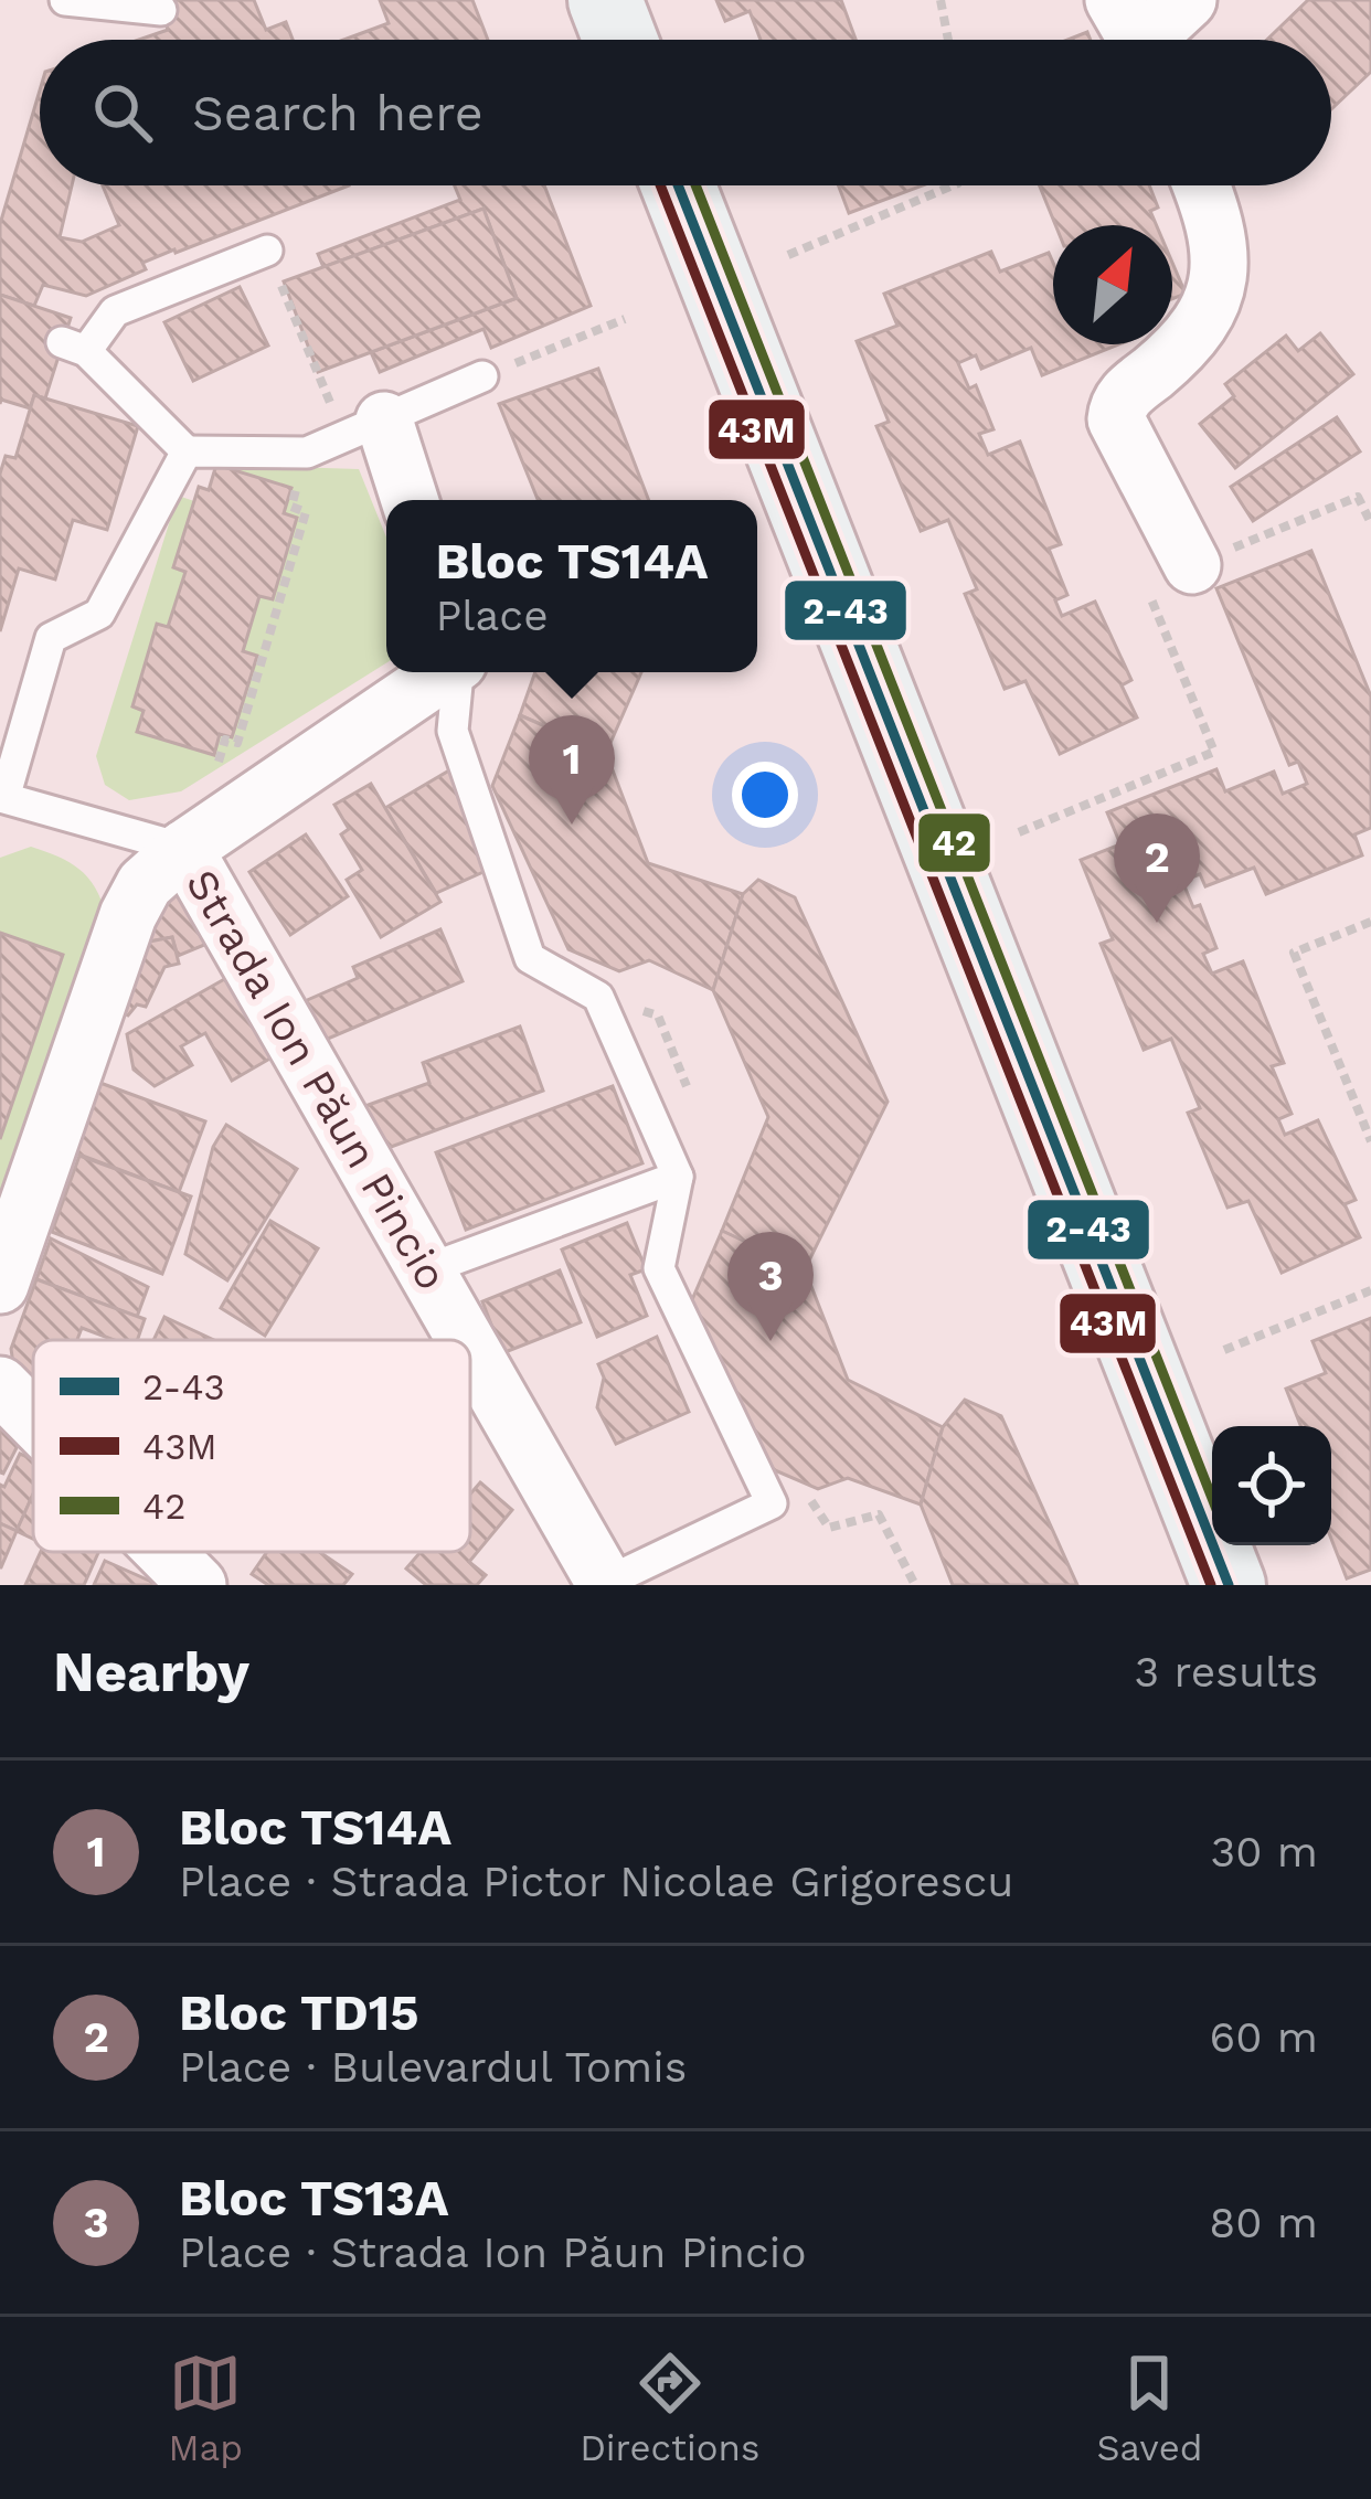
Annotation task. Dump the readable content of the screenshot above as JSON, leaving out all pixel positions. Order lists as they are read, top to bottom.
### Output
{
  "streets": {
    "street": ["Strada Ion Păun Pincio"]
  },
  "lines": ["transit line 2-43", "transit line 43M", "transit line 42"],
  "legend": ["2-43", "43M", "42"],
  "north": "top right",
  "page": {
    "search": "Search here",
    "popup": ["Bloc TS14A", "Place"],
    "pins": ["1", "2", "3"],
    "heading": ["Nearby", "3 results"],
    "list": [
      {
        "mark": "1",
        "name": "Bloc TS14A",
        "note": "Place · Strada Pictor Nicolae Grigorescu",
        "value": "30 m"
      },
      {
        "mark": "2",
        "name": "Bloc TD15",
        "note": "Place · Bulevardul Tomis",
        "value": "60 m"
      },
      {
        "mark": "3",
        "name": "Bloc TS13A",
        "note": "Place · Strada Ion Păun Pincio",
        "value": "80 m"
      }
    ],
    "nav": ["Map", "Directions", "Saved"]
  }
}
